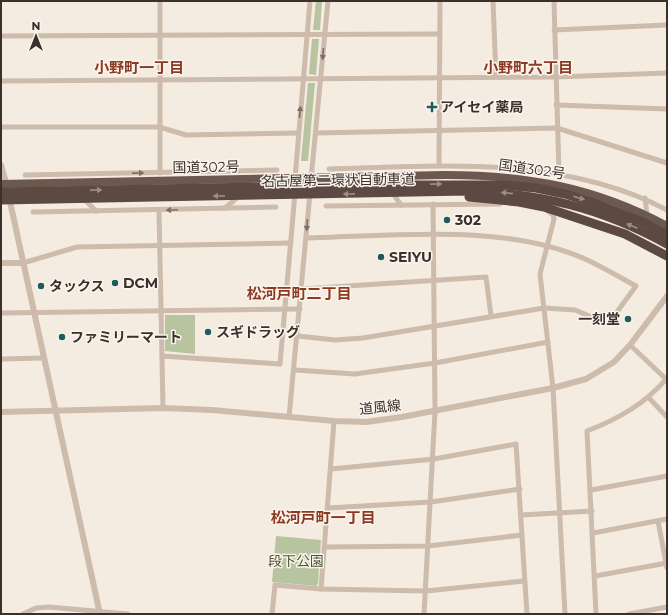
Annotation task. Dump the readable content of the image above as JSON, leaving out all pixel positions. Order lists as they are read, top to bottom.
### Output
{
  "streets": {
    "highway": ["国道302号", "名古屋第二環状自動車道"],
    "street": ["道風線"]
  },
  "crossings": [
    ["国道302号", "名古屋第二環状自動車道"]
  ],
  "districts": [
    "小野町一丁目",
    "小野町六丁目",
    "松河戸町二丁目",
    "松河戸町一丁目"
  ],
  "parks": ["段下公園"],
  "places": {
    "health": ["アイセイ薬局"],
    "other": [
      "302",
      "SEIYU",
      "DCM",
      "タックス",
      "一刻堂",
      "スギドラッグ",
      "ファミリーマート"
    ]
  },
  "north": "top"
}
